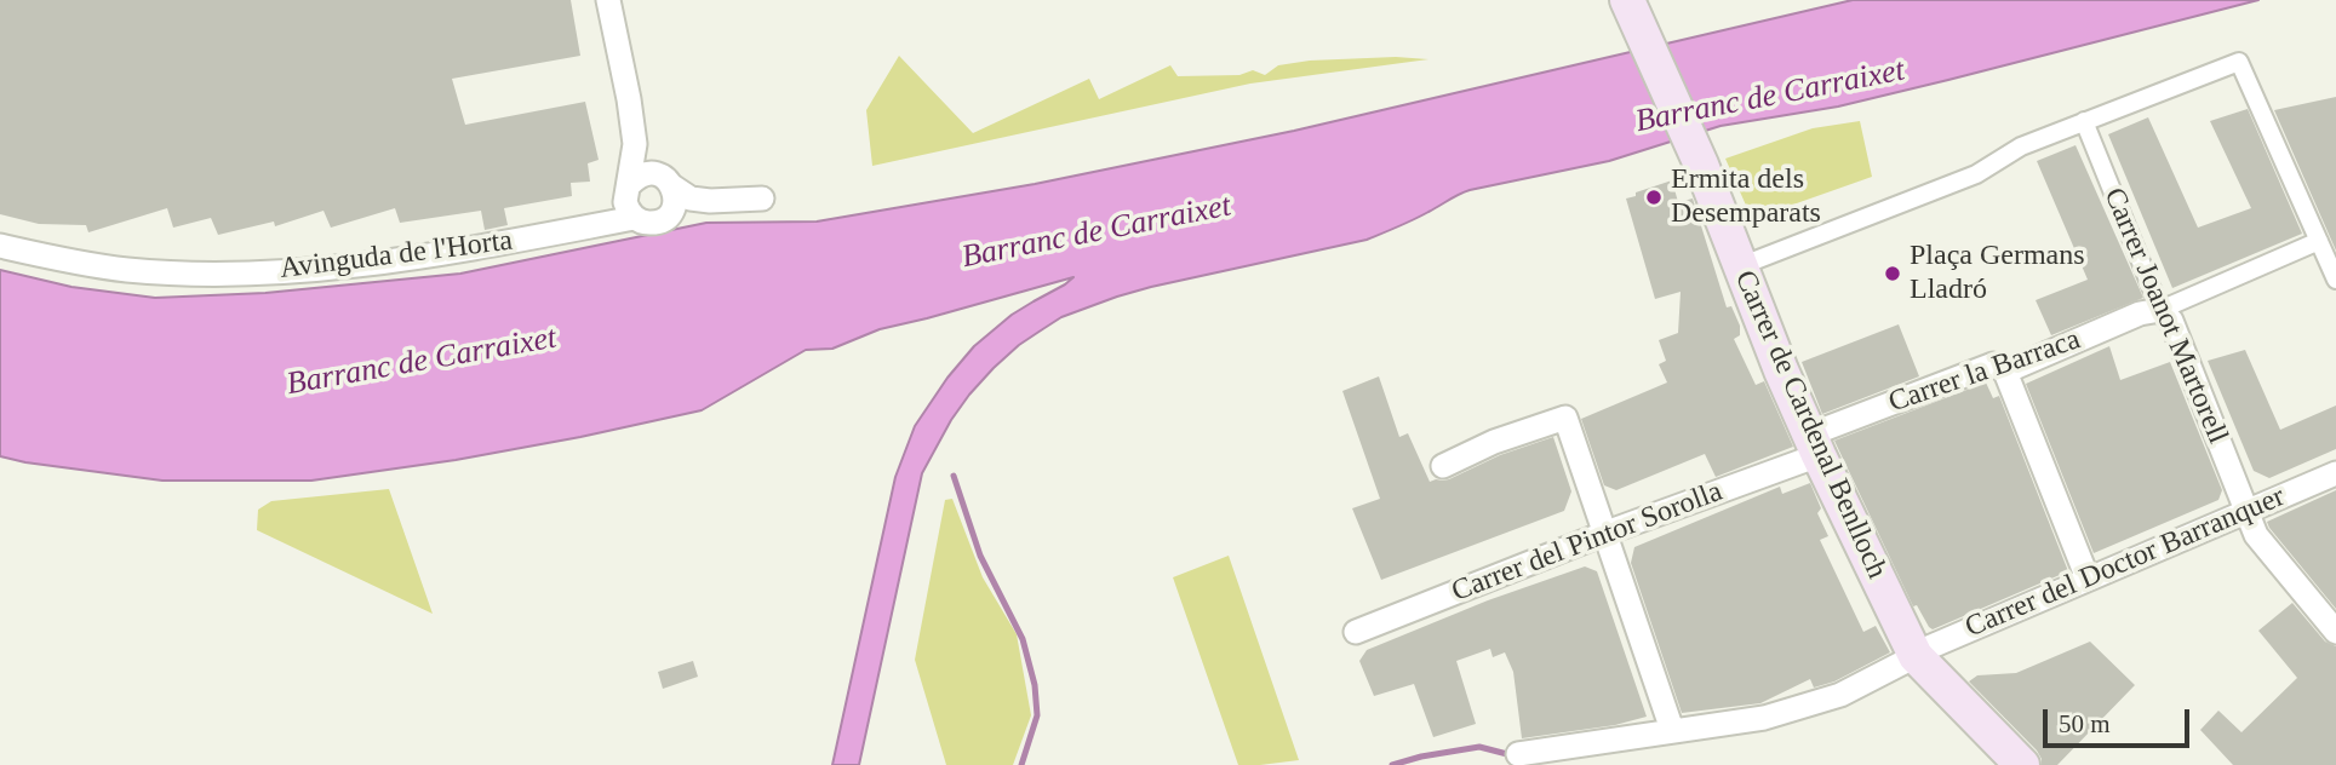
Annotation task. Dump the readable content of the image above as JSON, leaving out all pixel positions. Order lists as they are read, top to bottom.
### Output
{
  "streets": {
    "main road": ["Carrer de Cardenal Benlloch"],
    "street": [
      "Avinguda de l'Horta",
      "Carrer Joanot Martorell",
      "Carrer la Barraca",
      "Carrer del Pintor Sorolla",
      "Carrer del Doctor Barranquer"
    ]
  },
  "crossings": [
    ["Carrer Joanot Martorell", "Carrer la Barraca"],
    ["Carrer Joanot Martorell", "Carrer del Doctor Barranquer"],
    ["Carrer la Barraca", "Carrer de Cardenal Benlloch"],
    ["Carrer la Barraca", "Carrer del Pintor Sorolla"],
    ["Carrer de Cardenal Benlloch", "Carrer del Pintor Sorolla"],
    ["Carrer de Cardenal Benlloch", "Carrer del Doctor Barranquer"]
  ],
  "water": ["Barranc de Carraixet"],
  "places": ["Ermita dels Desemparats", "Plaça Germans Lladró"],
  "scale_bar": "50 m"
}
